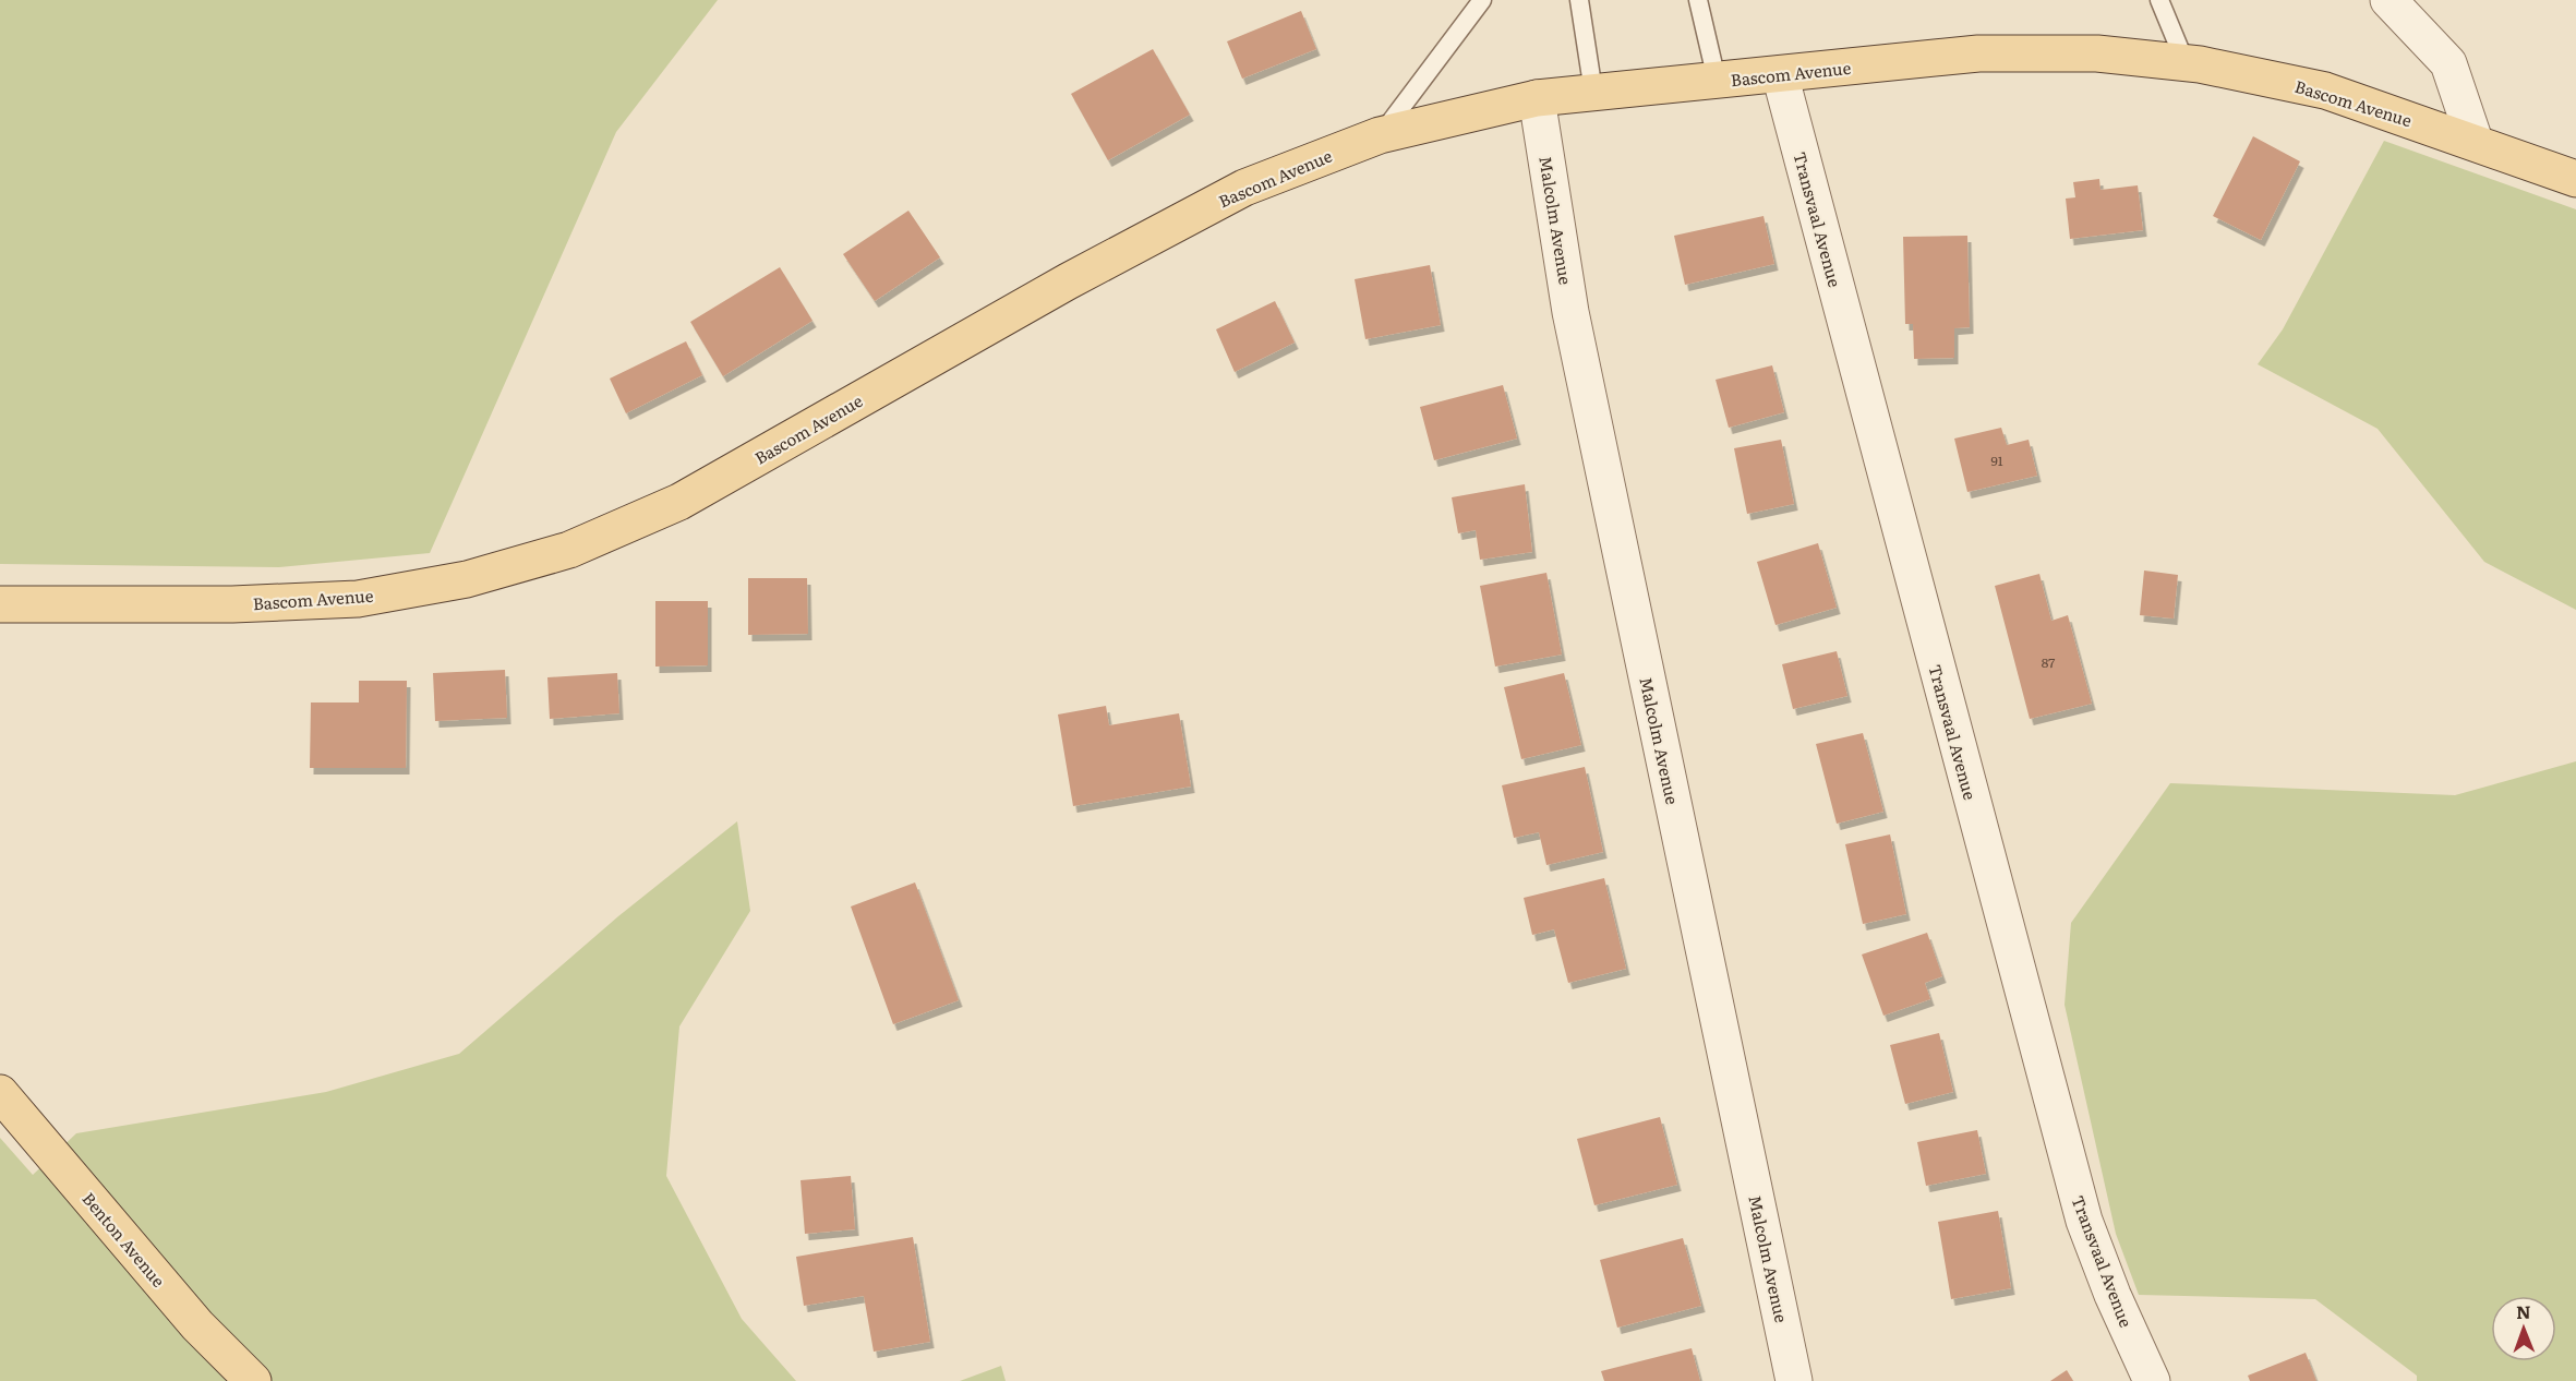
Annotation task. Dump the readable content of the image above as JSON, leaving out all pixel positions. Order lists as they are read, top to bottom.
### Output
{
  "streets": {
    "main road": ["Bascom Avenue", "Benton Avenue"],
    "street": ["Transvaal Avenue", "Malcolm Avenue"]
  },
  "crossings": [
    ["Bascom Avenue", "Transvaal Avenue"],
    ["Bascom Avenue", "Malcolm Avenue"]
  ],
  "house_numbers": ["91", "87"],
  "north": "top"
}
